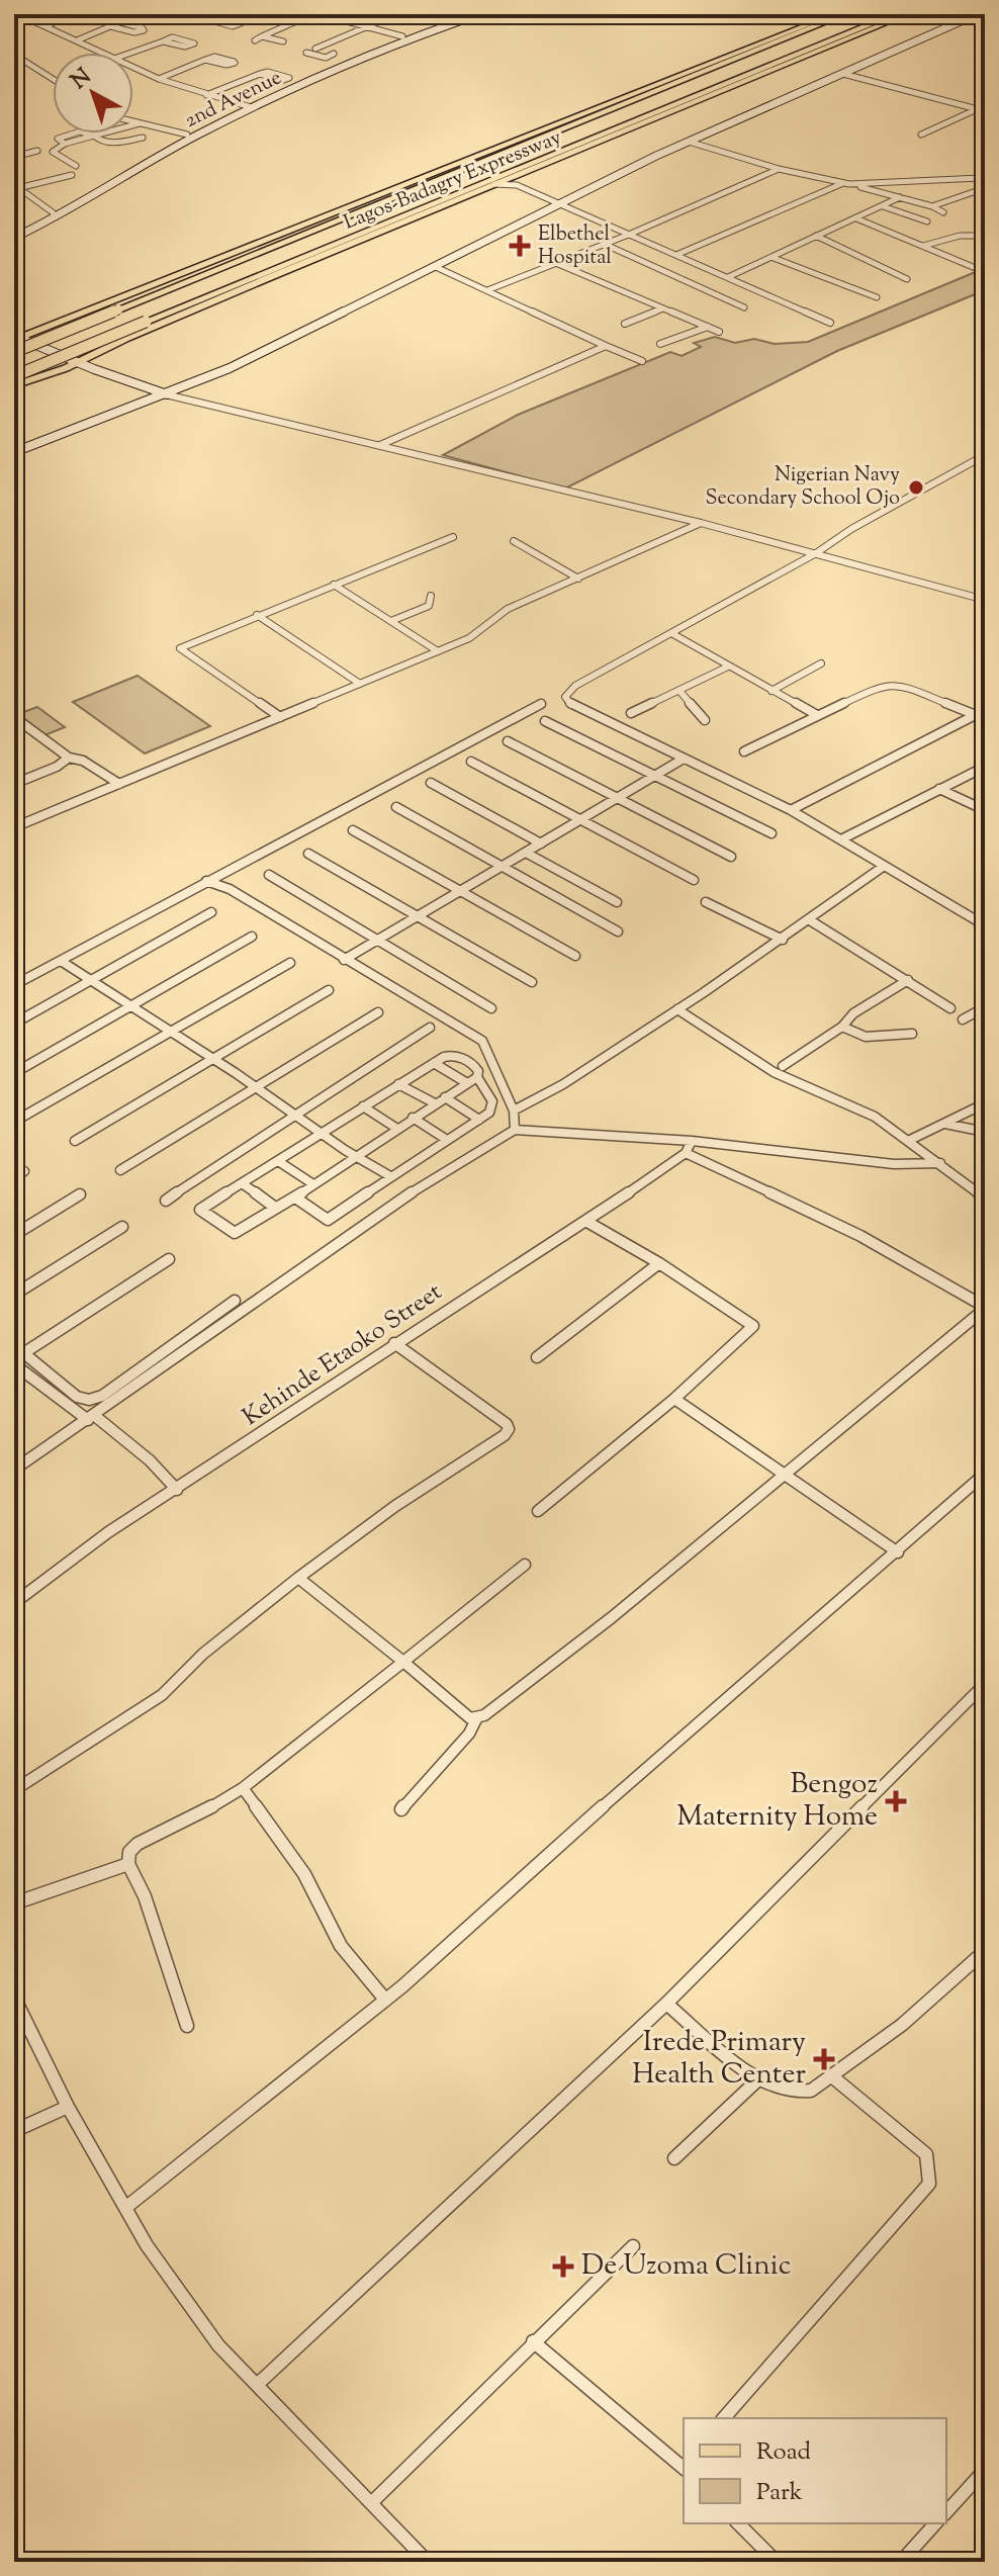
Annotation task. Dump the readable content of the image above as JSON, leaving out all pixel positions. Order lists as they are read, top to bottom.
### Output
{
  "streets": {
    "highway": ["Lagos-Badagry Expressway"],
    "main road": ["2nd Avenue"],
    "street": ["Kehinde Etaoko Street"]
  },
  "places": {
    "health": [
      "Elbethel Hospital",
      "Bengoz Maternity Home",
      "Irede Primary Health Center",
      "De Uzoma Clinic"
    ],
    "other": ["Nigerian Navy Secondary School Ojo"]
  },
  "legend": ["Road", "Park"],
  "north": "top left"
}
